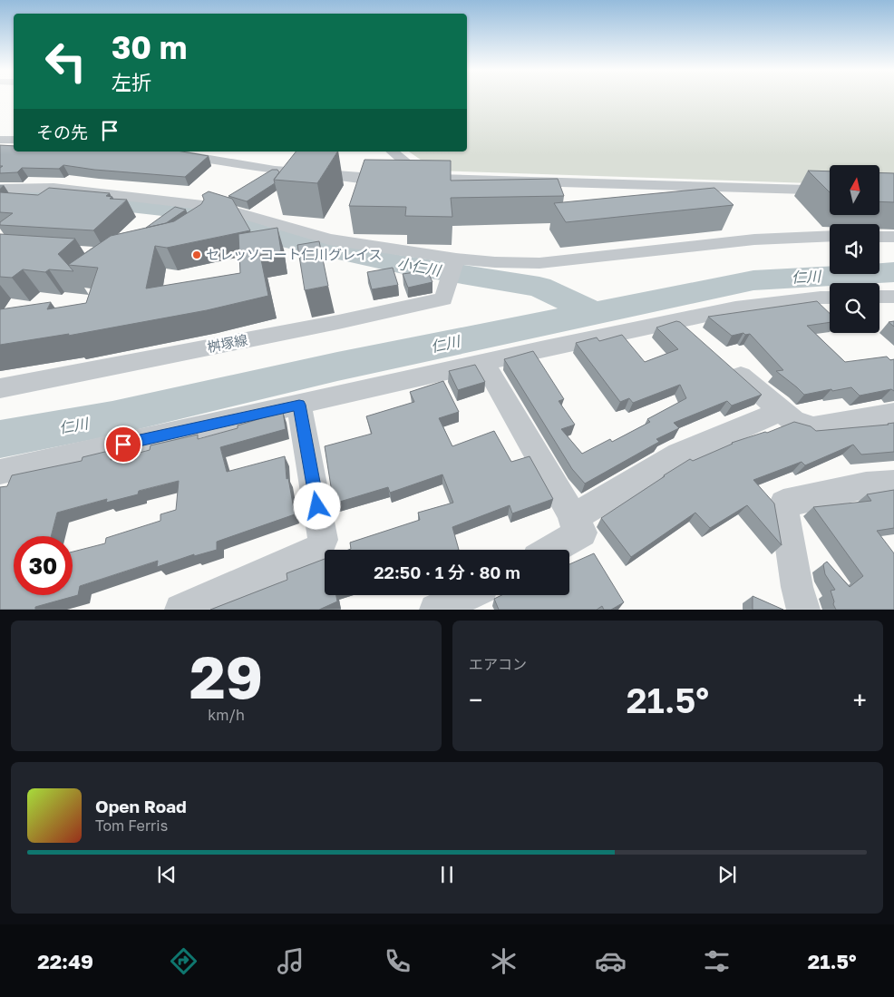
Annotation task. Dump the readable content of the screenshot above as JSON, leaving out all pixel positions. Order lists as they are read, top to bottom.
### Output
{
  "streets": {
    "street": ["桝塚線"]
  },
  "water": ["小仁川", "仁川"],
  "places": ["セレッソコート仁川グレイス"],
  "north": "top",
  "page": {
    "turn": ["30 m", "左折"],
    "then": "その先",
    "limit": "30",
    "trip": "22:50 · 1 分 · 80 m",
    "tile": [
      ["29", "km/h"],
      "エアコン"
    ],
    "heat": ["−", "21.5°", "+"],
    "song": ["Open Road", "Tom Ferris"],
    "tabs": ["22:49", "21.5°"]
  }
}
